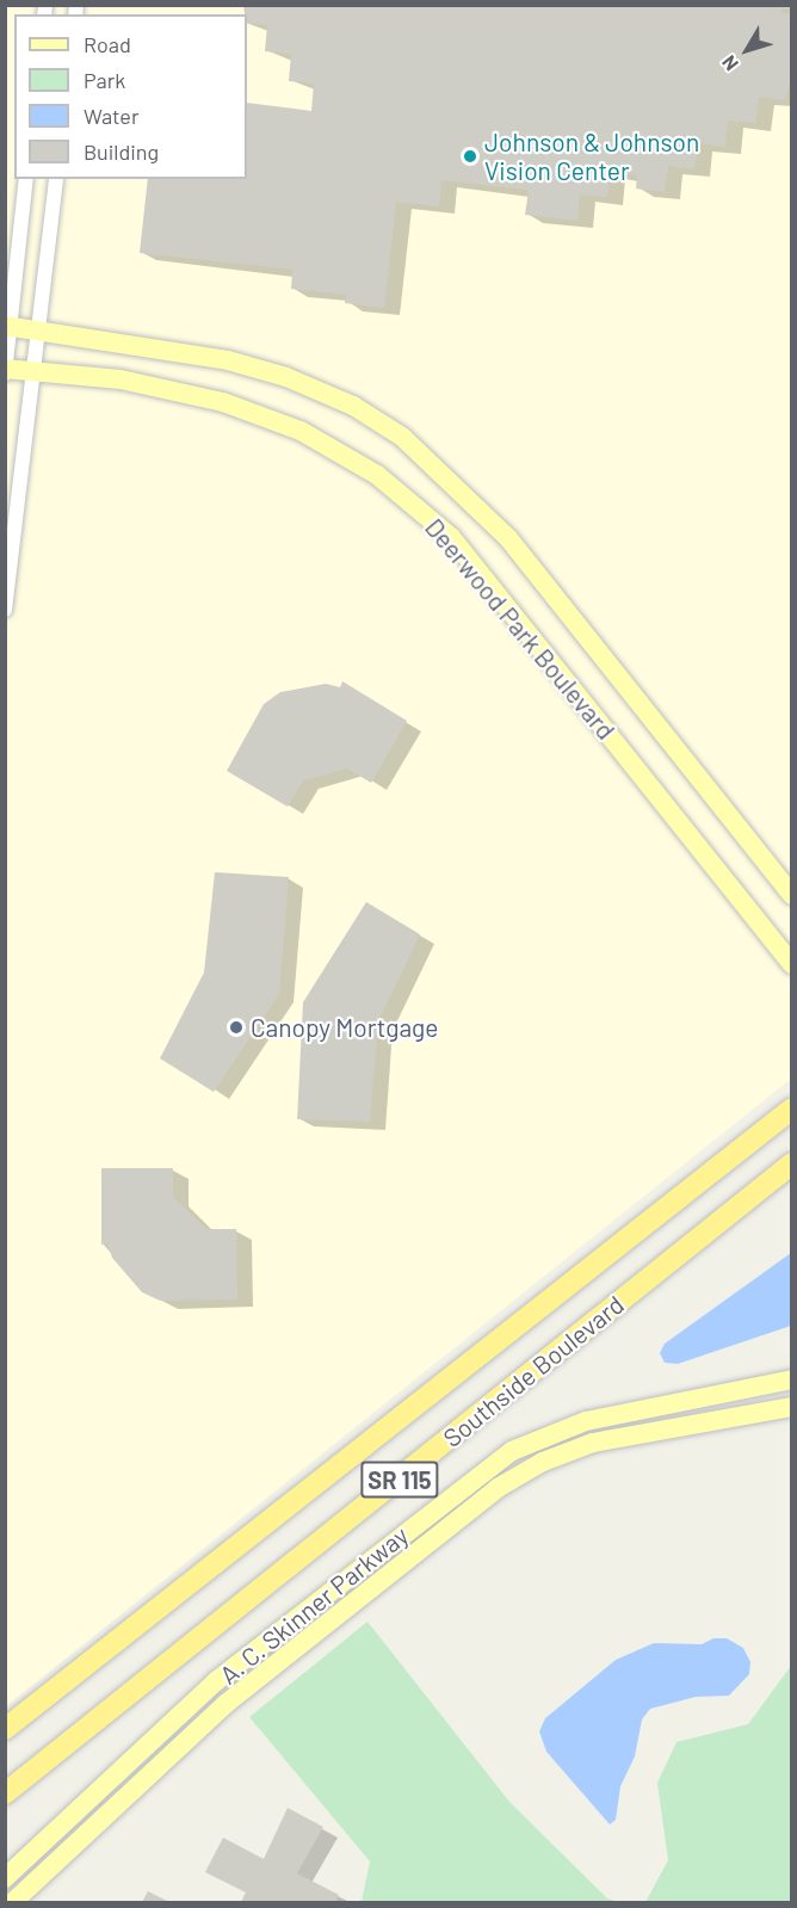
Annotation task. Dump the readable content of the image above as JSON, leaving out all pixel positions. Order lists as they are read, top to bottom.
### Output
{
  "streets": {
    "highway": ["Southside Boulevard", "SR 115"],
    "main road": ["Deerwood Park Boulevard", "A. C. Skinner Parkway"]
  },
  "places": ["Johnson & Johnson Vision Center", "Canopy Mortgage"],
  "legend": [
    "Road",
    "Park",
    "Water",
    "Building"
  ],
  "north": "bottom left"
}
